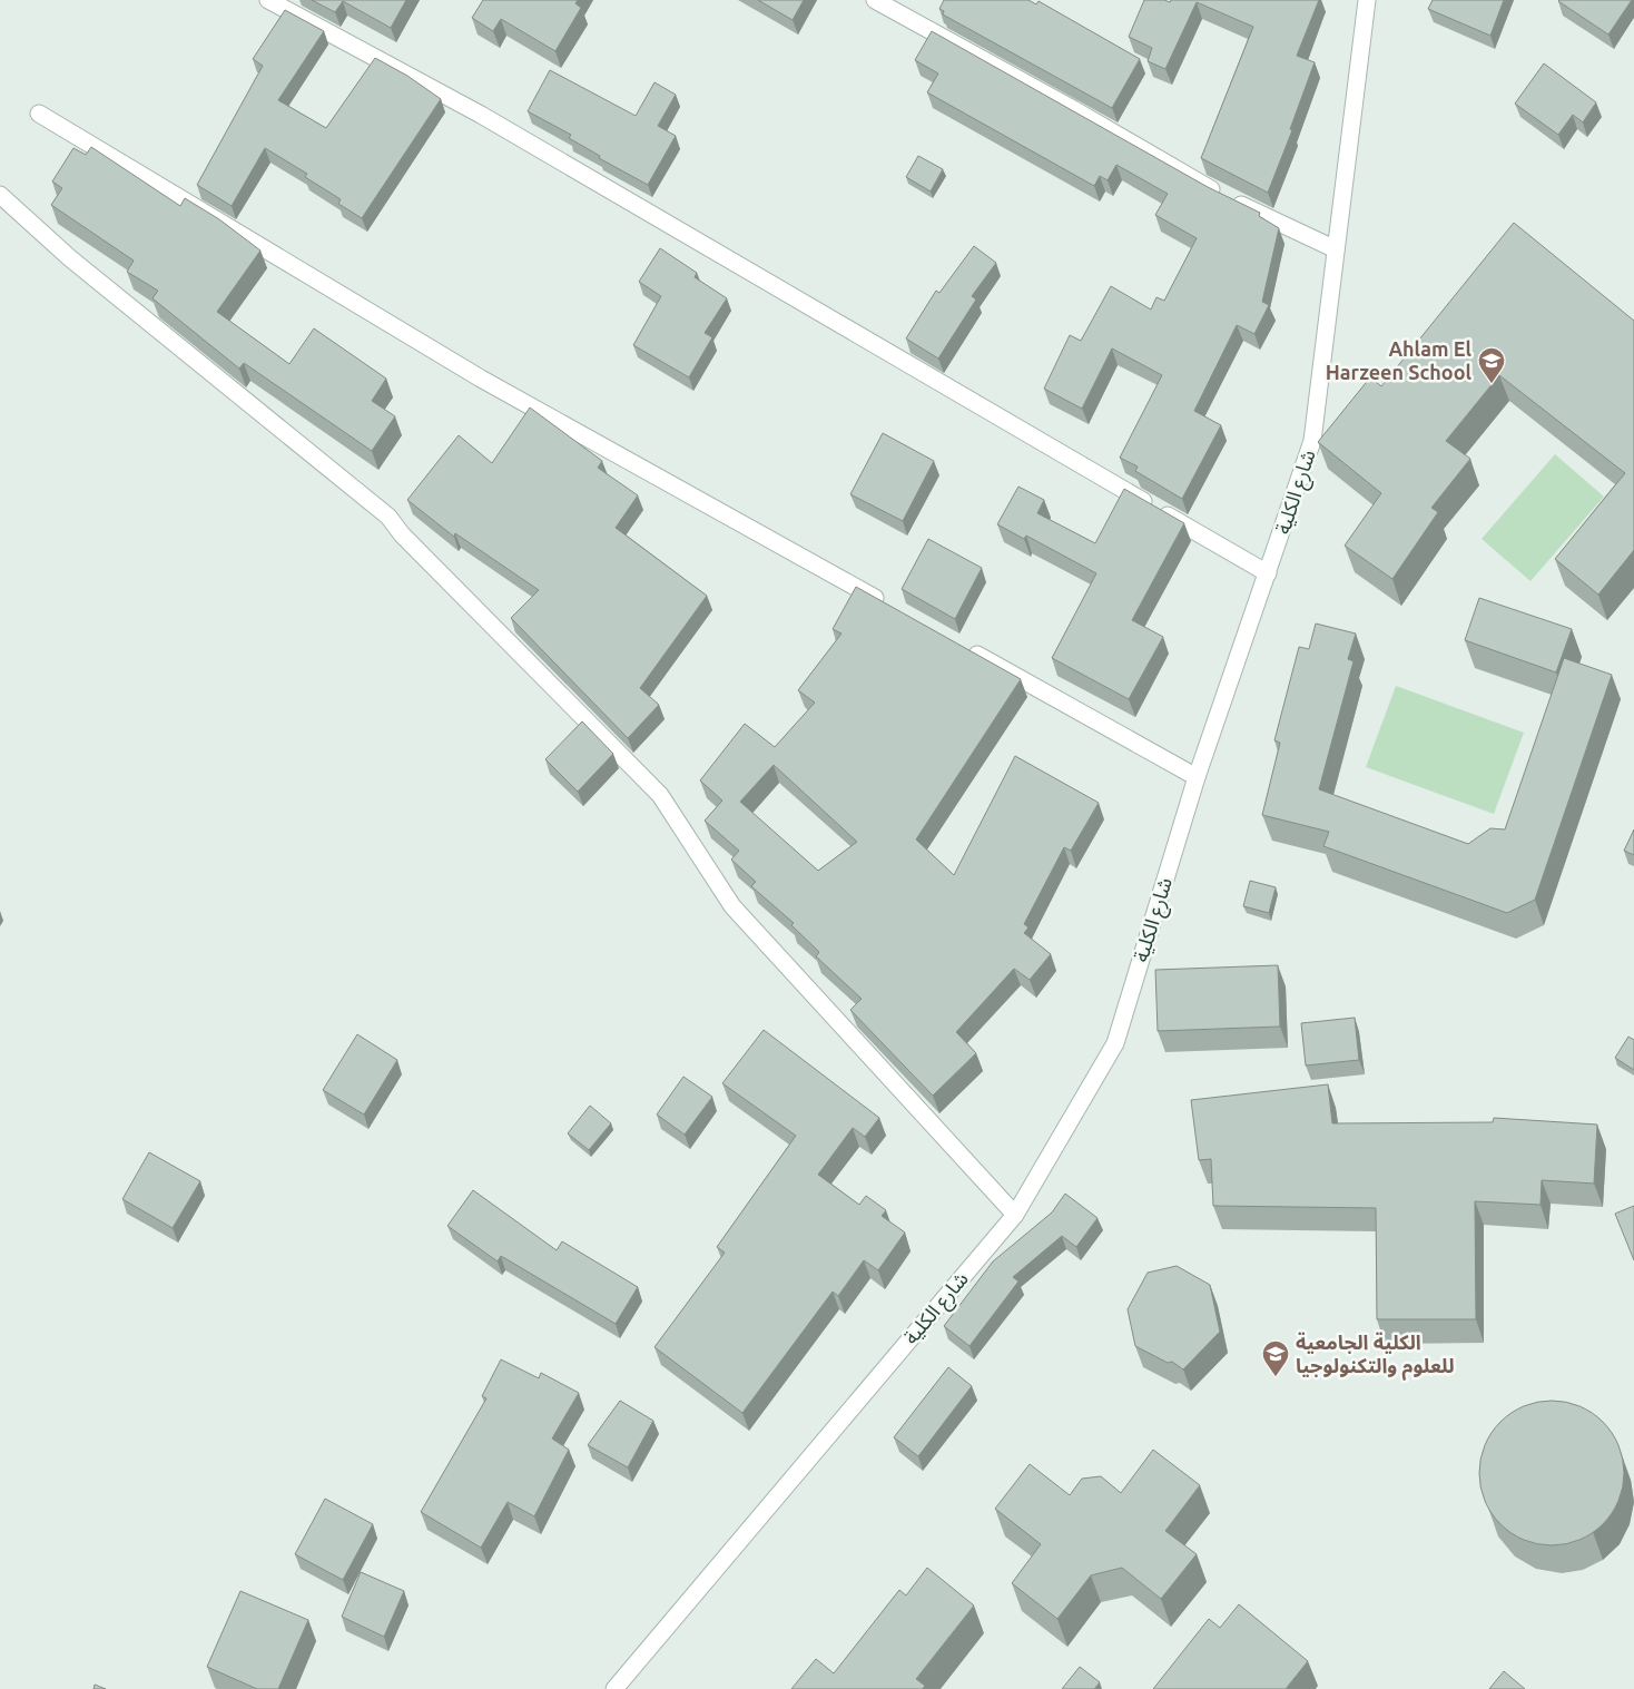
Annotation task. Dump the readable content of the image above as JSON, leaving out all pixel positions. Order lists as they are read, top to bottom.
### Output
{
  "streets": {
    "street": ["شارع الكلية"]
  },
  "places": {
    "school or university": ["Ahlam El Harzeen School", "الكلية الجامعية للعلوم والتكنولوجيا"]
  }
}
